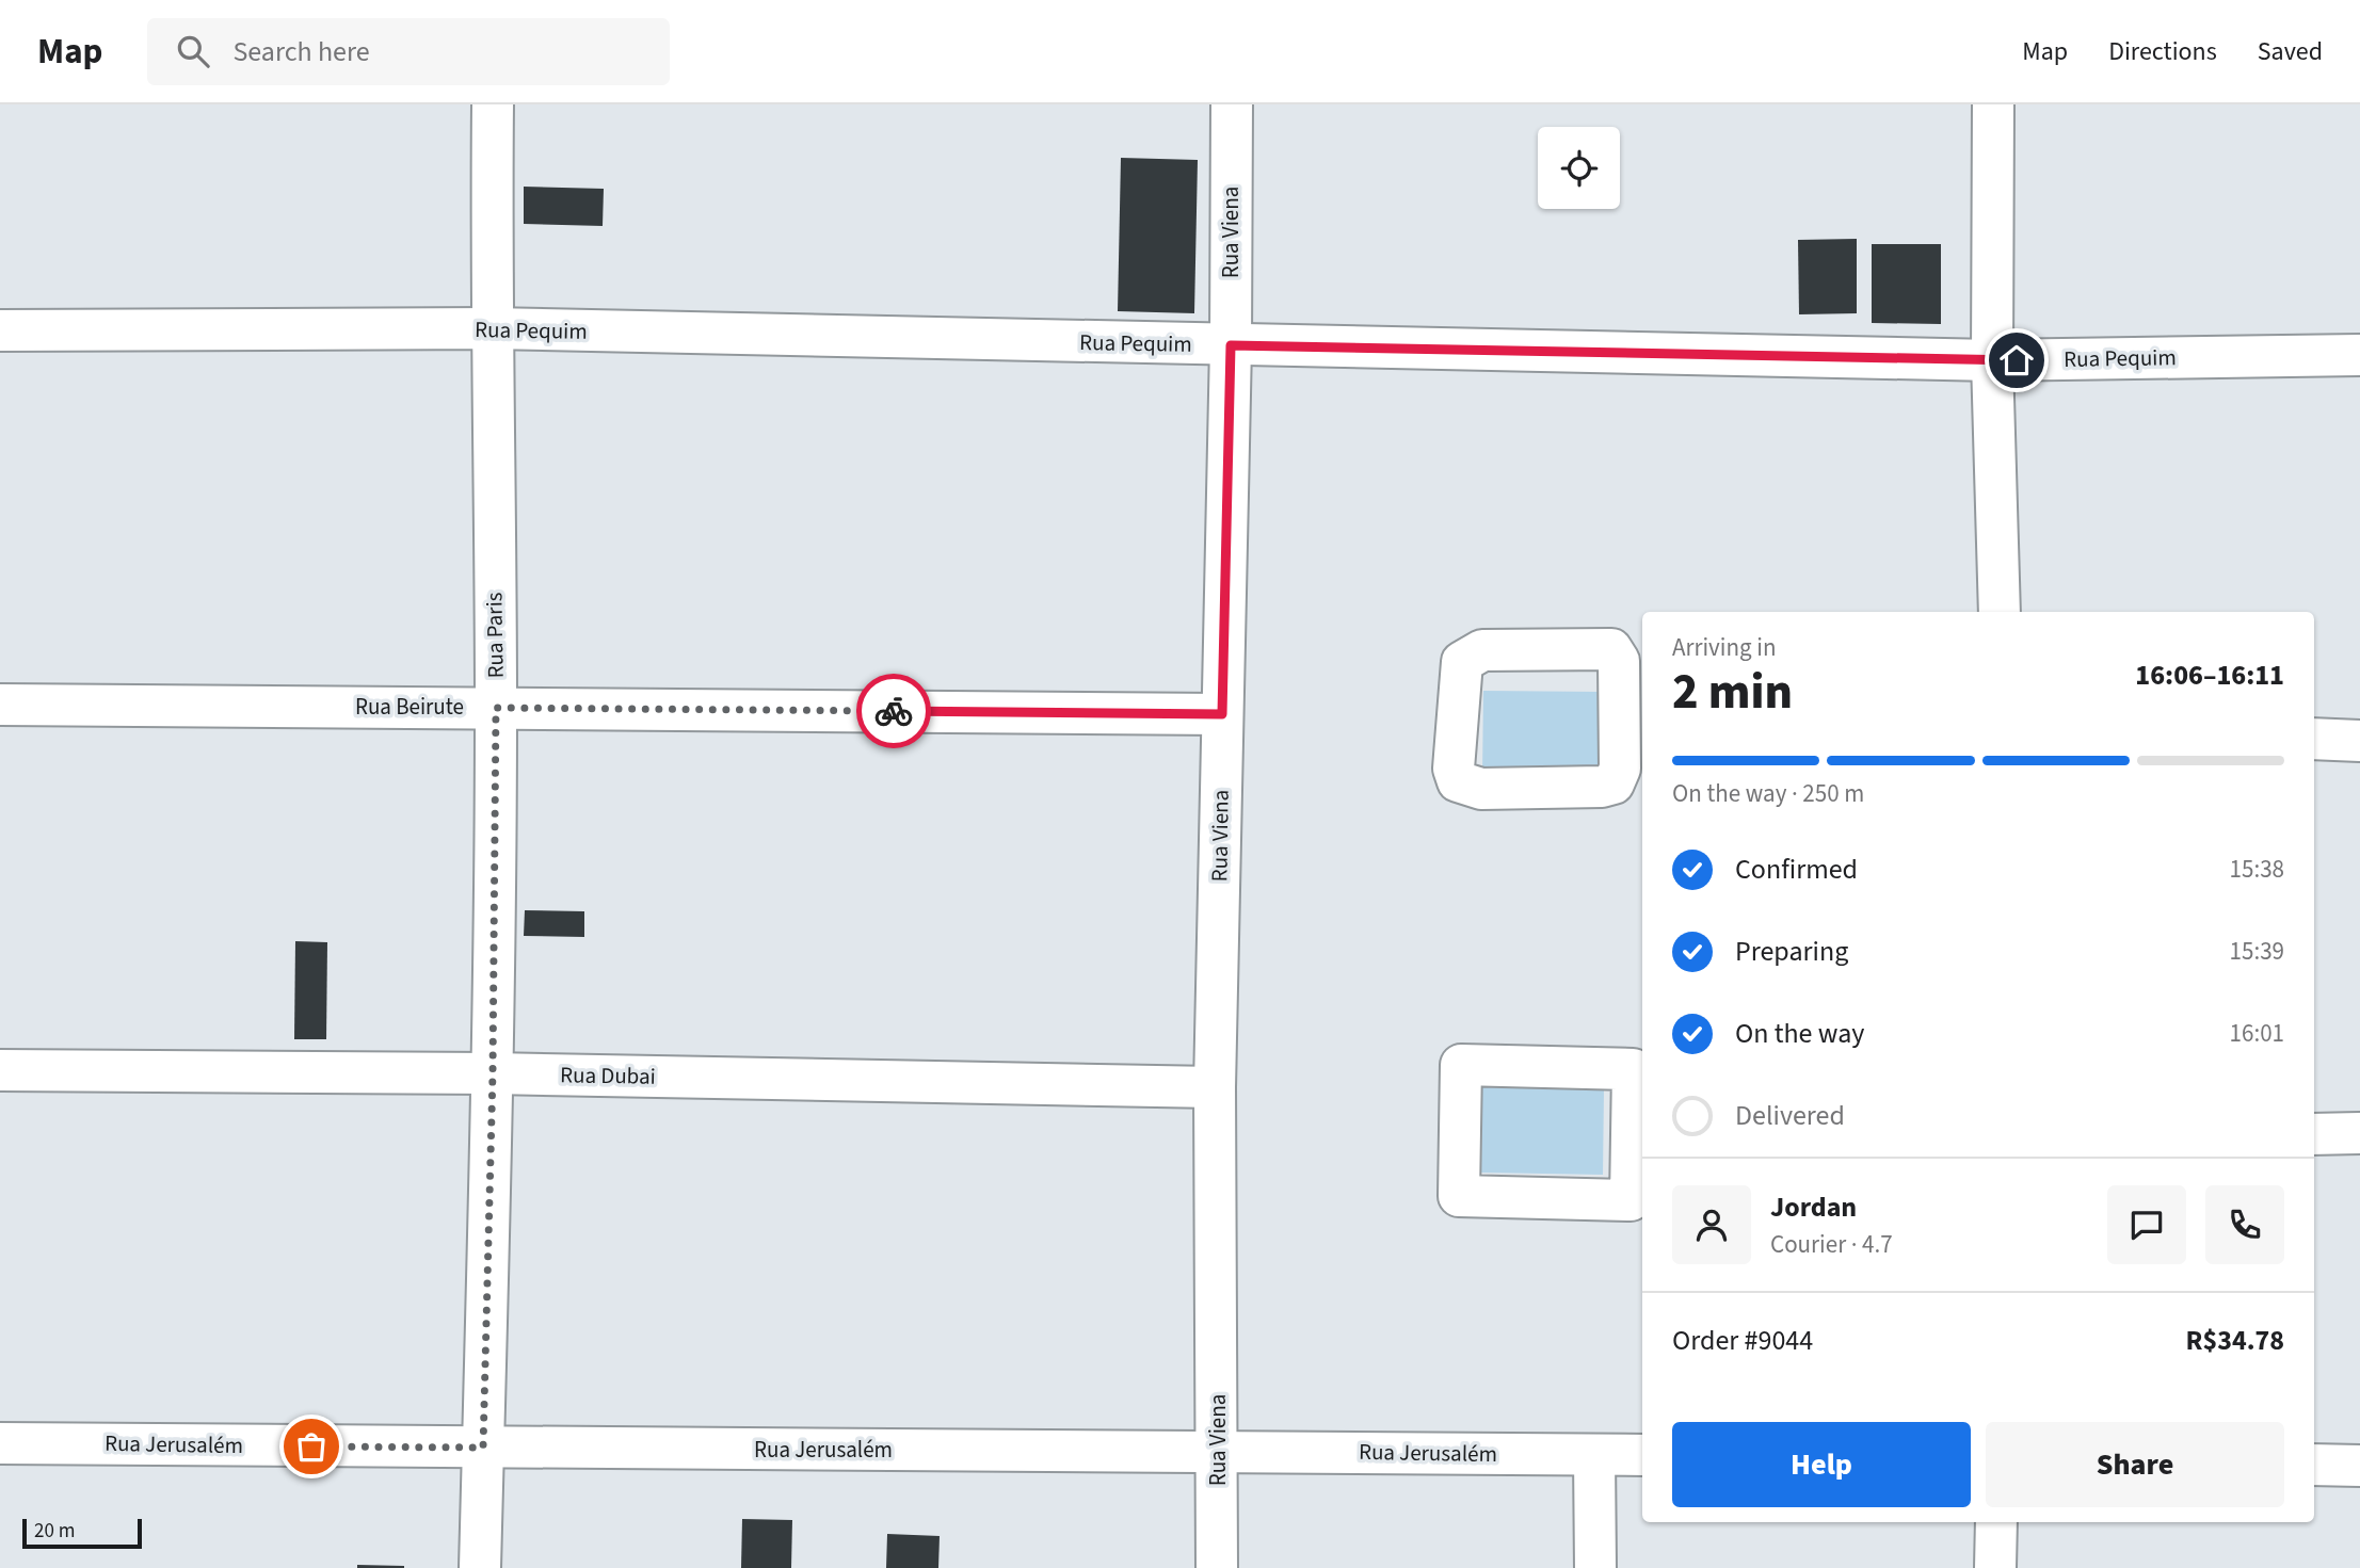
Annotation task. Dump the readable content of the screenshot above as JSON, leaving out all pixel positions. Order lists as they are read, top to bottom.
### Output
{
  "streets": {
    "street": [
      "Rua Viena",
      "Rua Pequim",
      "Rua Paris",
      "Rua Beirute",
      "Rua Dubai",
      "Rua Jerusalém"
    ]
  },
  "crossings": [
    ["Rua Viena", "Rua Pequim"],
    ["Rua Viena", "Rua Beirute"],
    ["Rua Viena", "Rua Dubai"],
    ["Rua Viena", "Rua Jerusalém"],
    ["Rua Pequim", "Rua Paris"],
    ["Rua Paris", "Rua Beirute"],
    ["Rua Paris", "Rua Dubai"],
    ["Rua Paris", "Rua Jerusalém"]
  ],
  "scale_bar": "20 m",
  "page": {
    "header": "Map",
    "search": "Search here",
    "nav": ["Map", "Directions", "Saved"],
    "heading": ["2 min", "Arriving in", "16:06–16:11"],
    "panel": [
      "Jordan",
      "Courier · 4.7",
      "Order #9044",
      "R$34.78"
    ],
    "bar": "On the way · 250 m",
    "list": [
      ["Confirmed", "15:38"],
      ["Preparing", "15:39"],
      ["On the way", "16:01"],
      "Delivered"
    ],
    "buttons": ["Help", "Share"],
    "scale": "20 m"
  }
}
